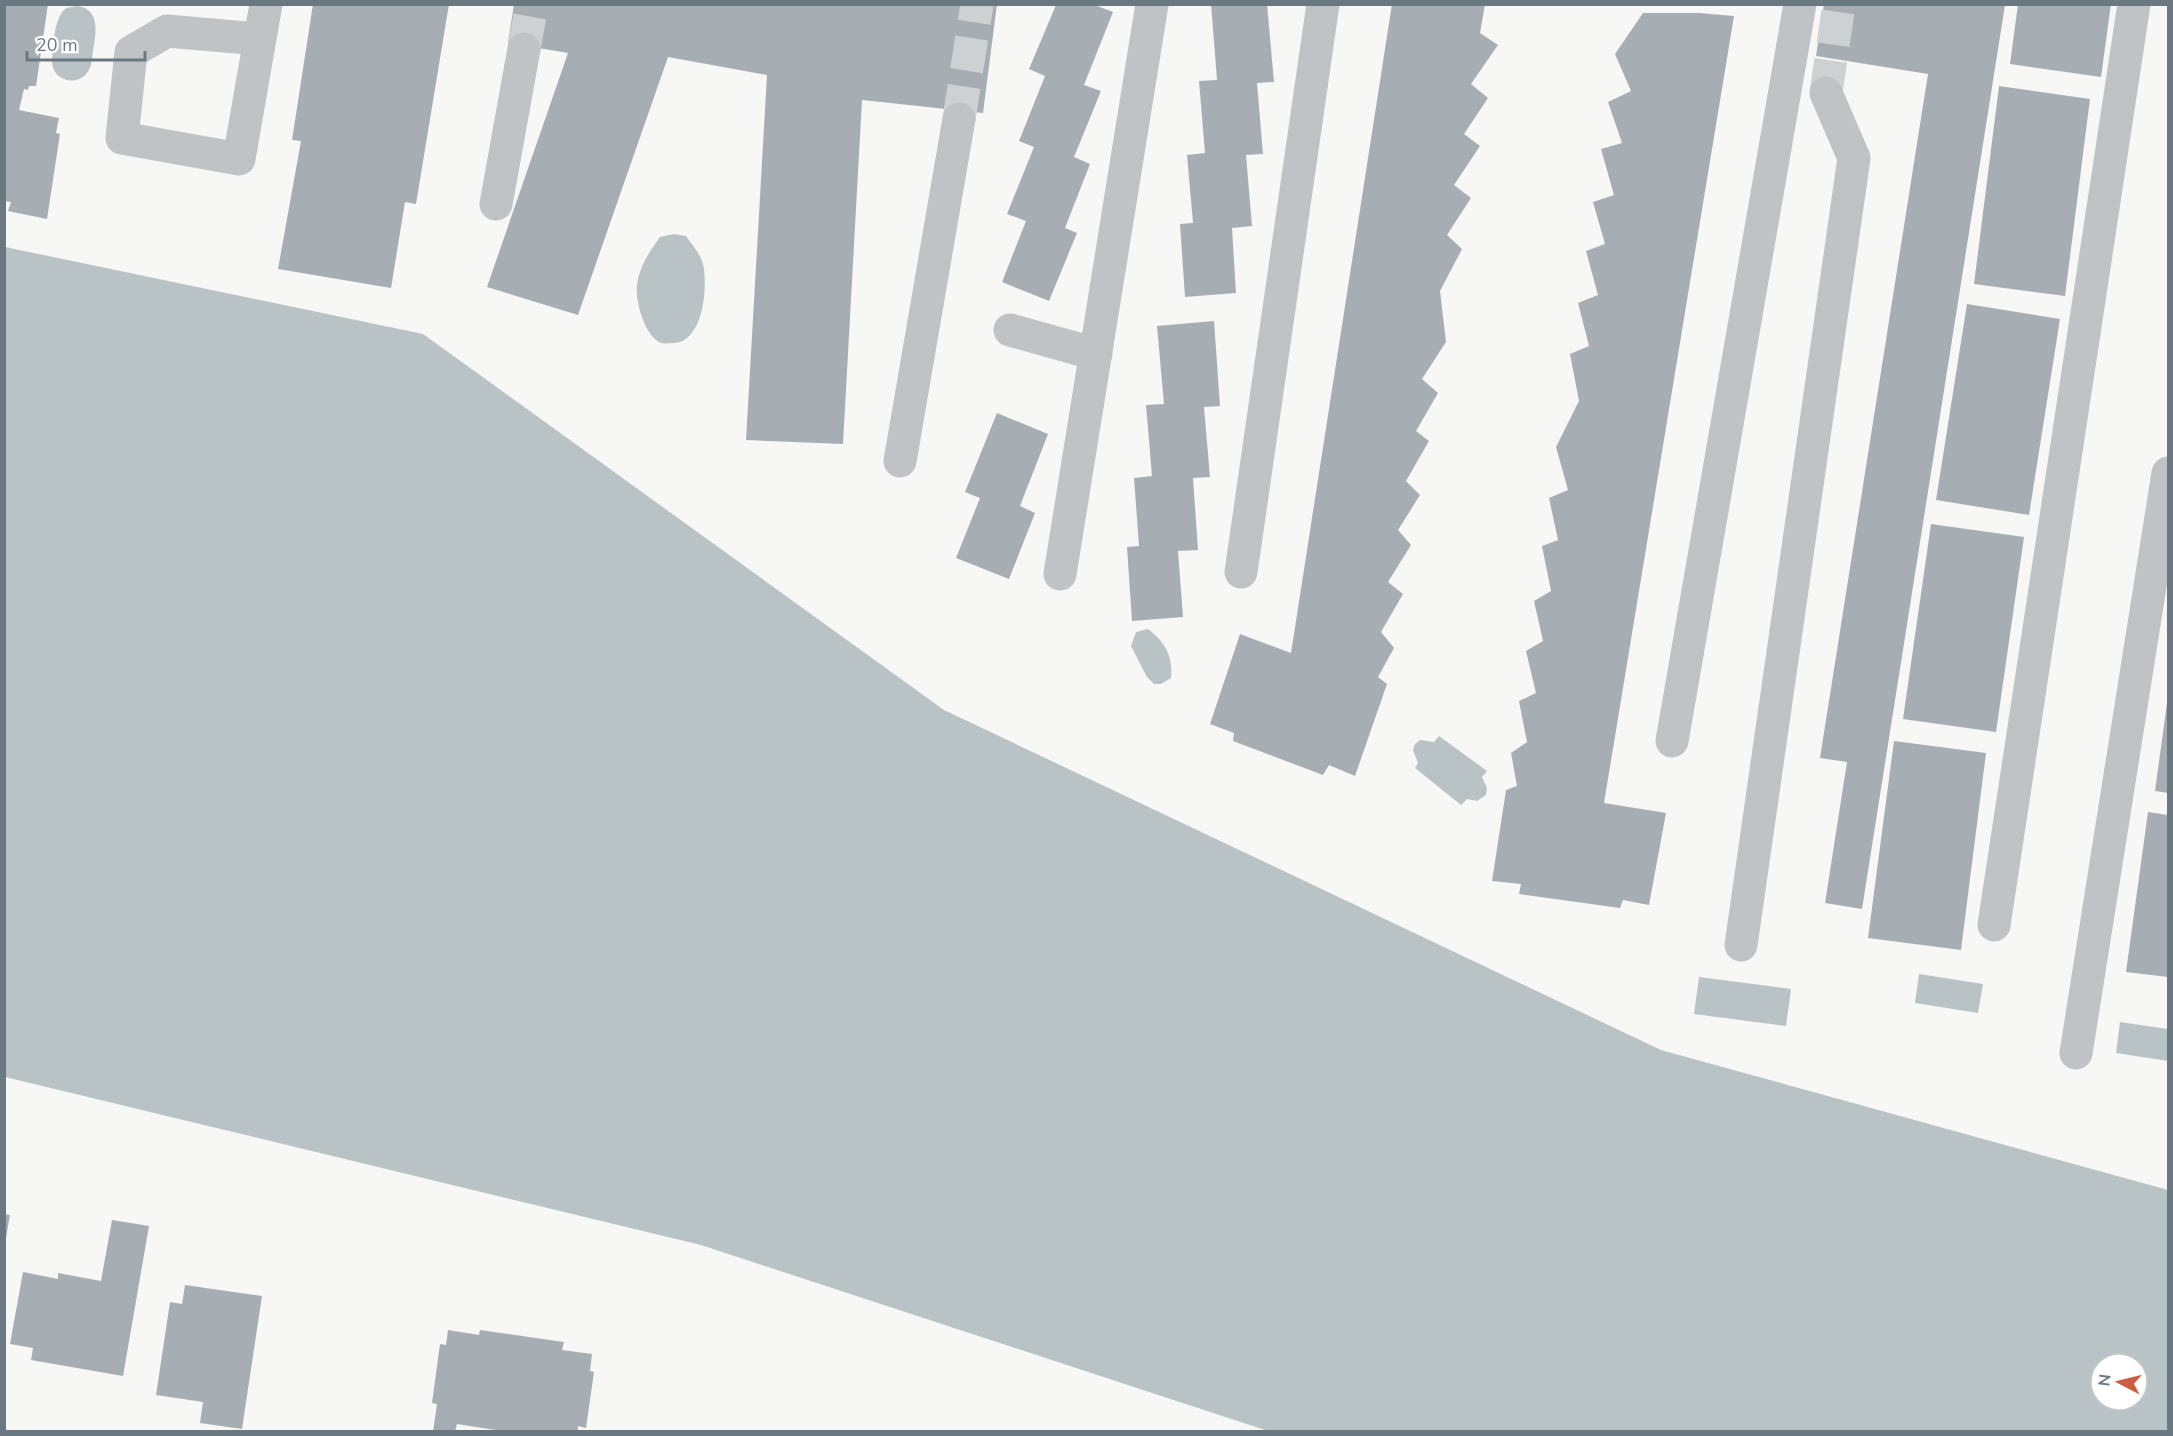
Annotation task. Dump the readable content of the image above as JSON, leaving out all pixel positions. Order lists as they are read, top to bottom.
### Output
{
  "scale_bar": "20 m",
  "north": "left"
}
